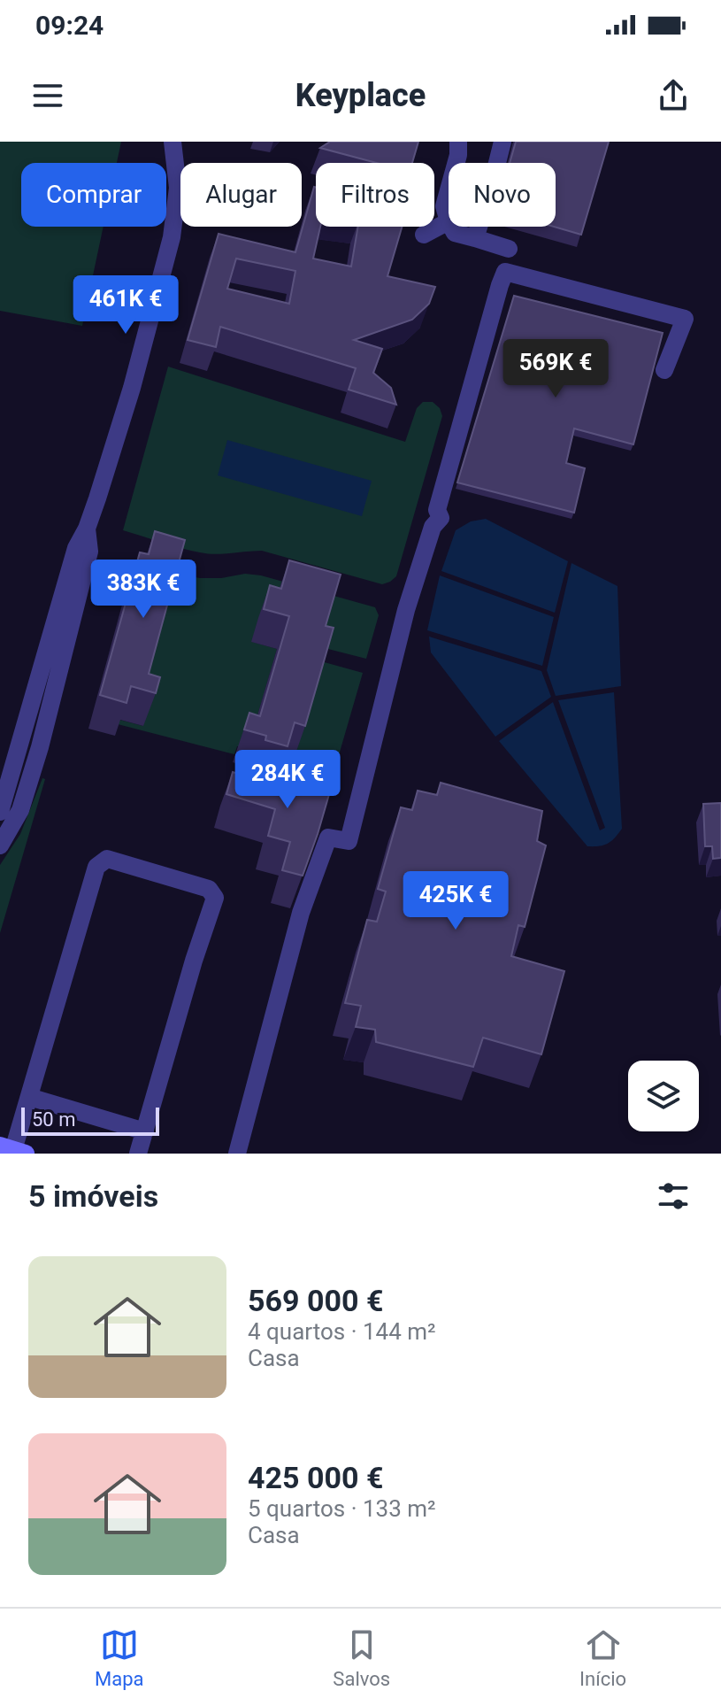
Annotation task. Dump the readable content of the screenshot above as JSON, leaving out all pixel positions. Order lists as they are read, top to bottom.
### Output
{
  "scale_bar": "50 m",
  "page": {
    "status": "09:24",
    "header": "Keyplace",
    "chip": [
      "Comprar",
      "Alugar",
      "Filtros",
      "Novo"
    ],
    "price": [
      "461K €",
      "569K €",
      "383K €",
      "284K €",
      "425K €"
    ],
    "scale": "50 m",
    "heading": "5 imóveis",
    "list": [
      {
        "name": "569 000 €",
        "note": "4 quartos · 144 m² · Casa"
      },
      {
        "name": "425 000 €",
        "note": "5 quartos · 133 m² · Casa"
      }
    ],
    "tabs": ["Mapa", "Salvos", "Início"]
  }
}
